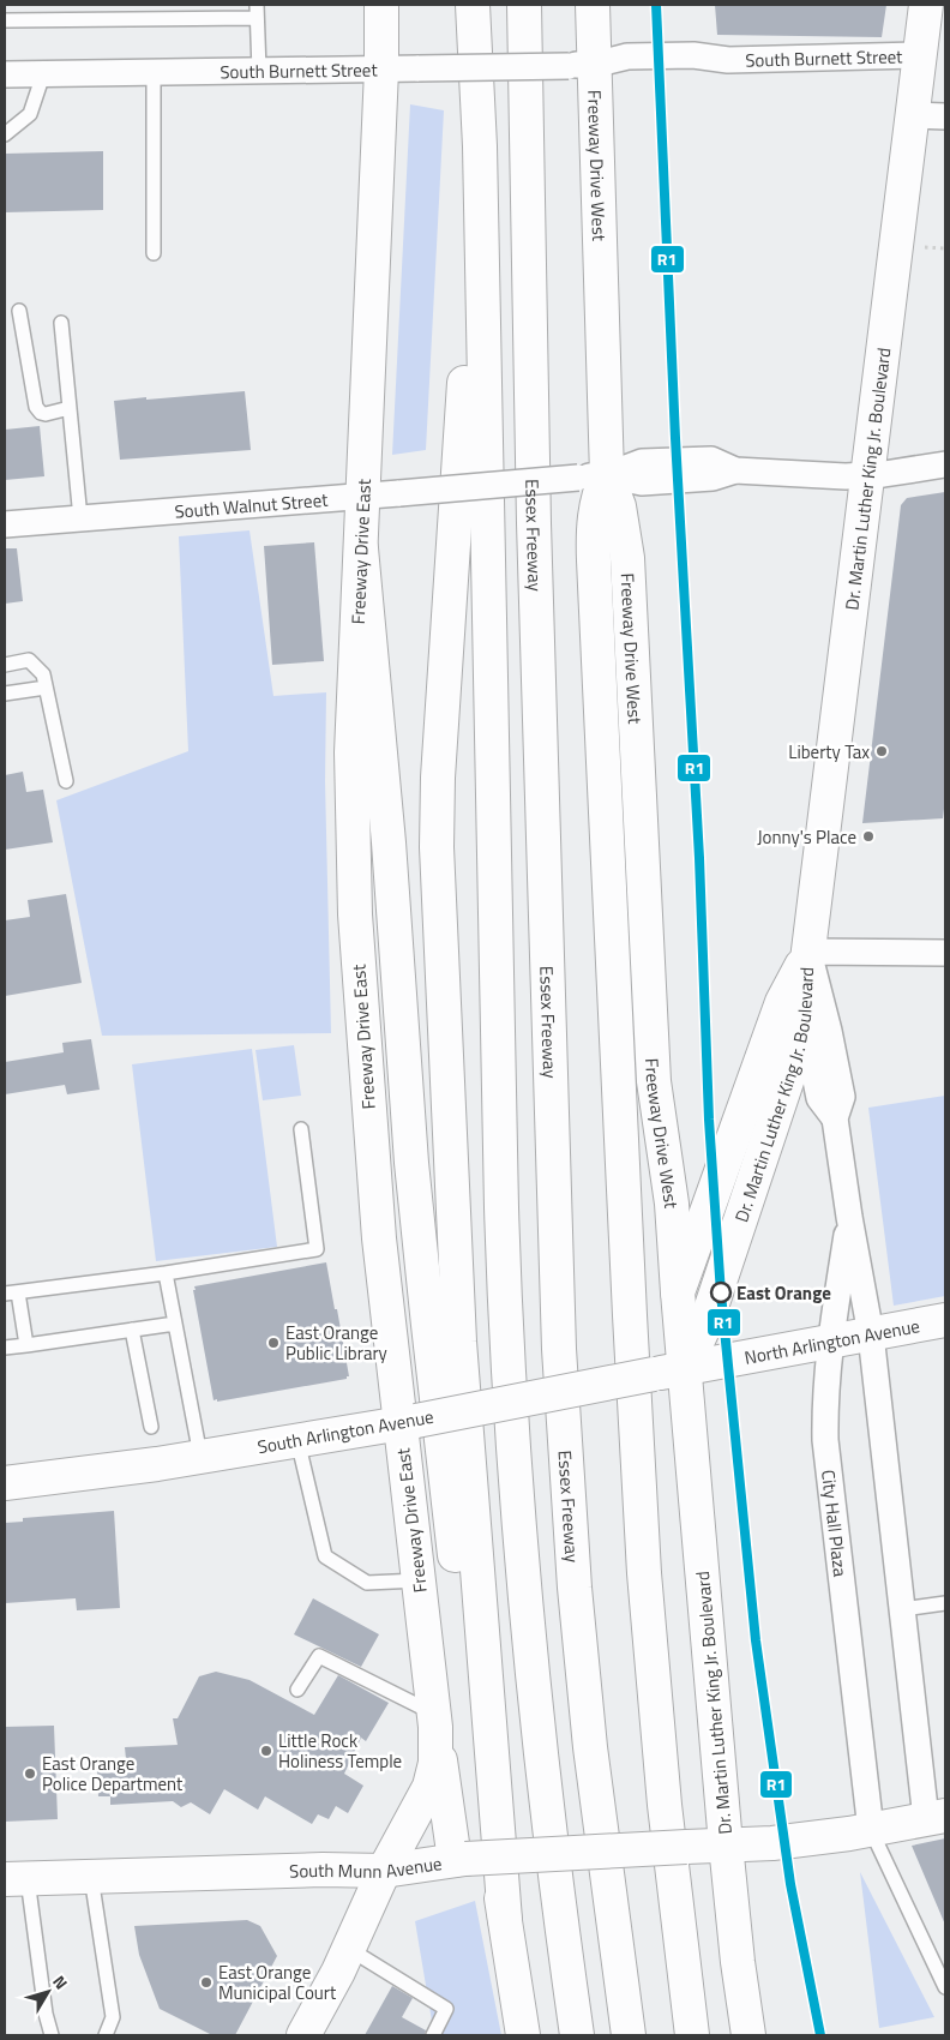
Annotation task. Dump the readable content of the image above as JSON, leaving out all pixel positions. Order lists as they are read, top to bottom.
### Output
{
  "streets": {
    "main road": [
      "Freeway Drive West",
      "Dr. Martin Luther King Jr. Boulevard",
      "Essex Freeway",
      "Freeway Drive East",
      "North Arlington Avenue",
      "South Arlington Avenue",
      "South Munn Avenue"
    ],
    "street": ["South Burnett Street", "South Walnut Street", "City Hall Plaza"]
  },
  "crossings": [
    ["South Burnett Street", "Freeway Drive West"],
    ["South Burnett Street", "Dr. Martin Luther King Jr. Boulevard"],
    ["South Burnett Street", "Freeway Drive East"],
    ["Freeway Drive West", "Dr. Martin Luther King Jr. Boulevard"],
    ["Freeway Drive West", "South Walnut Street"],
    ["Dr. Martin Luther King Jr. Boulevard", "South Walnut Street"],
    ["Dr. Martin Luther King Jr. Boulevard", "North Arlington Avenue"],
    ["Dr. Martin Luther King Jr. Boulevard", "South Arlington Avenue"],
    ["Dr. Martin Luther King Jr. Boulevard", "City Hall Plaza"],
    ["Dr. Martin Luther King Jr. Boulevard", "South Munn Avenue"],
    ["South Walnut Street", "Freeway Drive East"],
    ["Freeway Drive East", "South Arlington Avenue"],
    ["Freeway Drive East", "South Munn Avenue"],
    ["North Arlington Avenue", "South Arlington Avenue"],
    ["North Arlington Avenue", "City Hall Plaza"],
    ["City Hall Plaza", "South Munn Avenue"]
  ],
  "places": [
    "Liberty Tax",
    "Jonny's Place",
    "East Orange",
    "East Orange Public Library",
    "Little Rock Holiness Temple",
    "East Orange Police Department",
    "East Orange Municipal Court"
  ],
  "lines": ["transit line R1"],
  "north": "top right"
}
